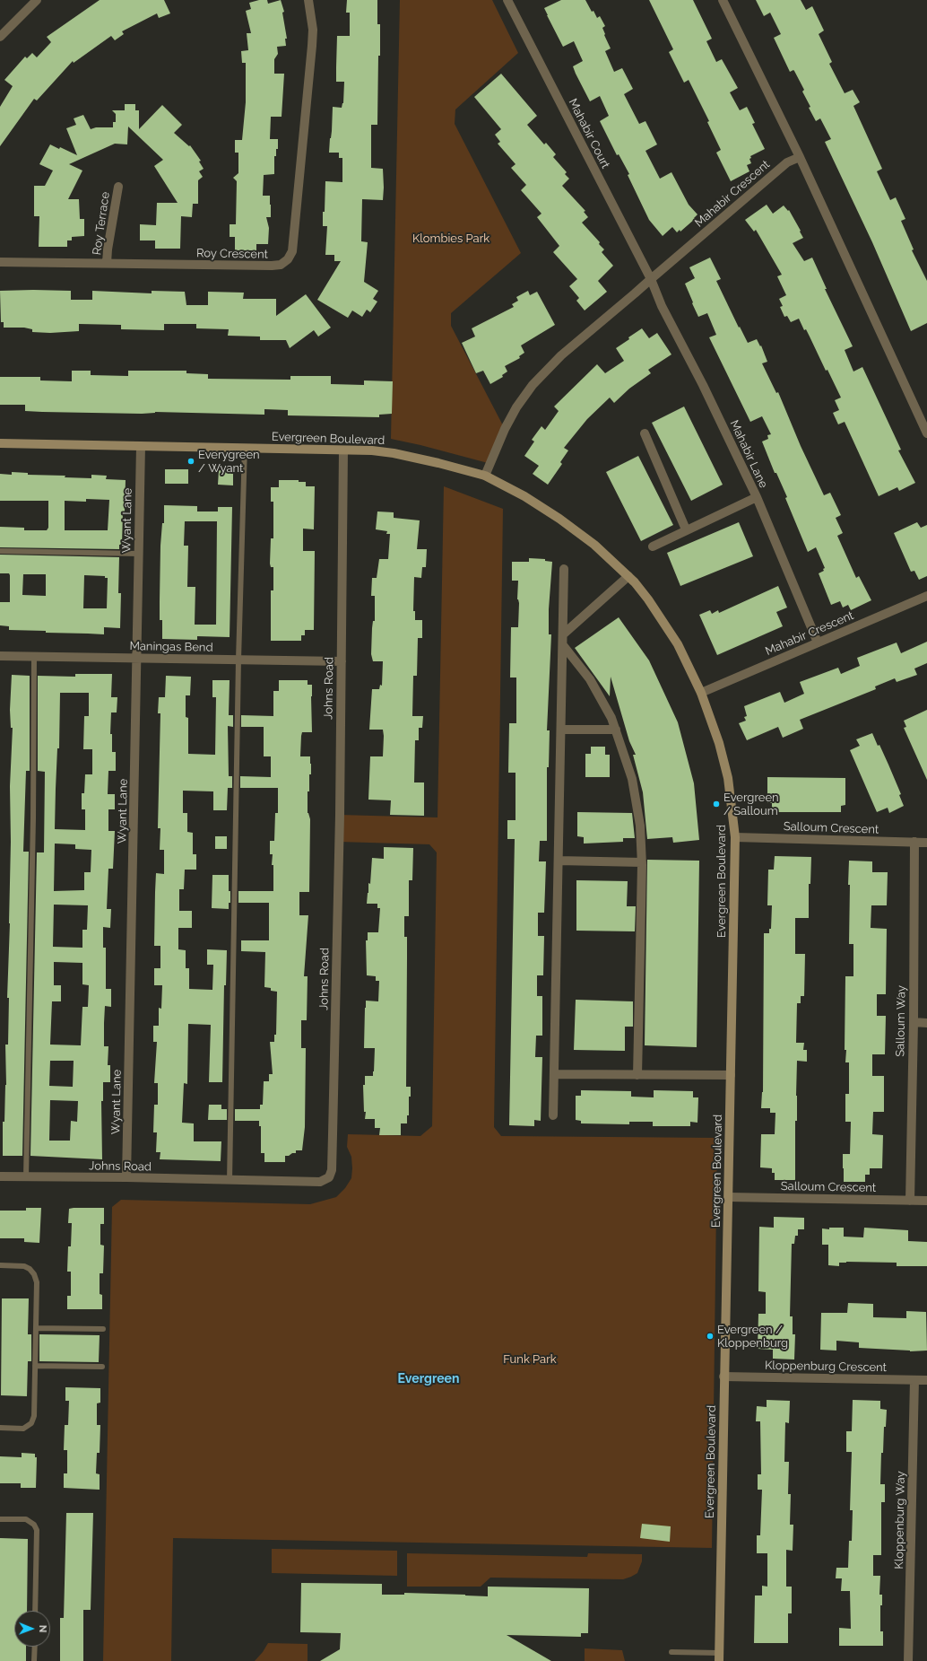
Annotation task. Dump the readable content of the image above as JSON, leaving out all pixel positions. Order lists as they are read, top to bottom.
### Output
{
  "streets": {
    "street": [
      "Mahabir Court",
      "Mahabir Crescent",
      "Roy Terrace",
      "Roy Crescent",
      "Evergreen Boulevard",
      "Mahabir Lane",
      "Wyant Lane",
      "Maningas Bend",
      "Johns Road",
      "Salloum Crescent",
      "Salloum Way",
      "Kloppenburg Crescent",
      "Kloppenburg Way"
    ]
  },
  "crossings": [
    ["Mahabir Court", "Mahabir Crescent"],
    ["Mahabir Court", "Mahabir Lane"],
    ["Mahabir Crescent", "Evergreen Boulevard"],
    ["Mahabir Crescent", "Mahabir Lane"],
    ["Roy Terrace", "Roy Crescent"],
    ["Evergreen Boulevard", "Wyant Lane"],
    ["Evergreen Boulevard", "Johns Road"],
    ["Evergreen Boulevard", "Salloum Crescent"],
    ["Evergreen Boulevard", "Kloppenburg Crescent"],
    ["Wyant Lane", "Maningas Bend"],
    ["Wyant Lane", "Johns Road"],
    ["Maningas Bend", "Johns Road"],
    ["Salloum Crescent", "Salloum Way"],
    ["Kloppenburg Crescent", "Kloppenburg Way"]
  ],
  "districts": ["Evergreen"],
  "parks": ["Klombies Park", "Funk Park"],
  "places": ["Everygreen / Wyant", "Evergreen / Salloum", "Evergreen / Kloppenburg"],
  "north": "right"
}
